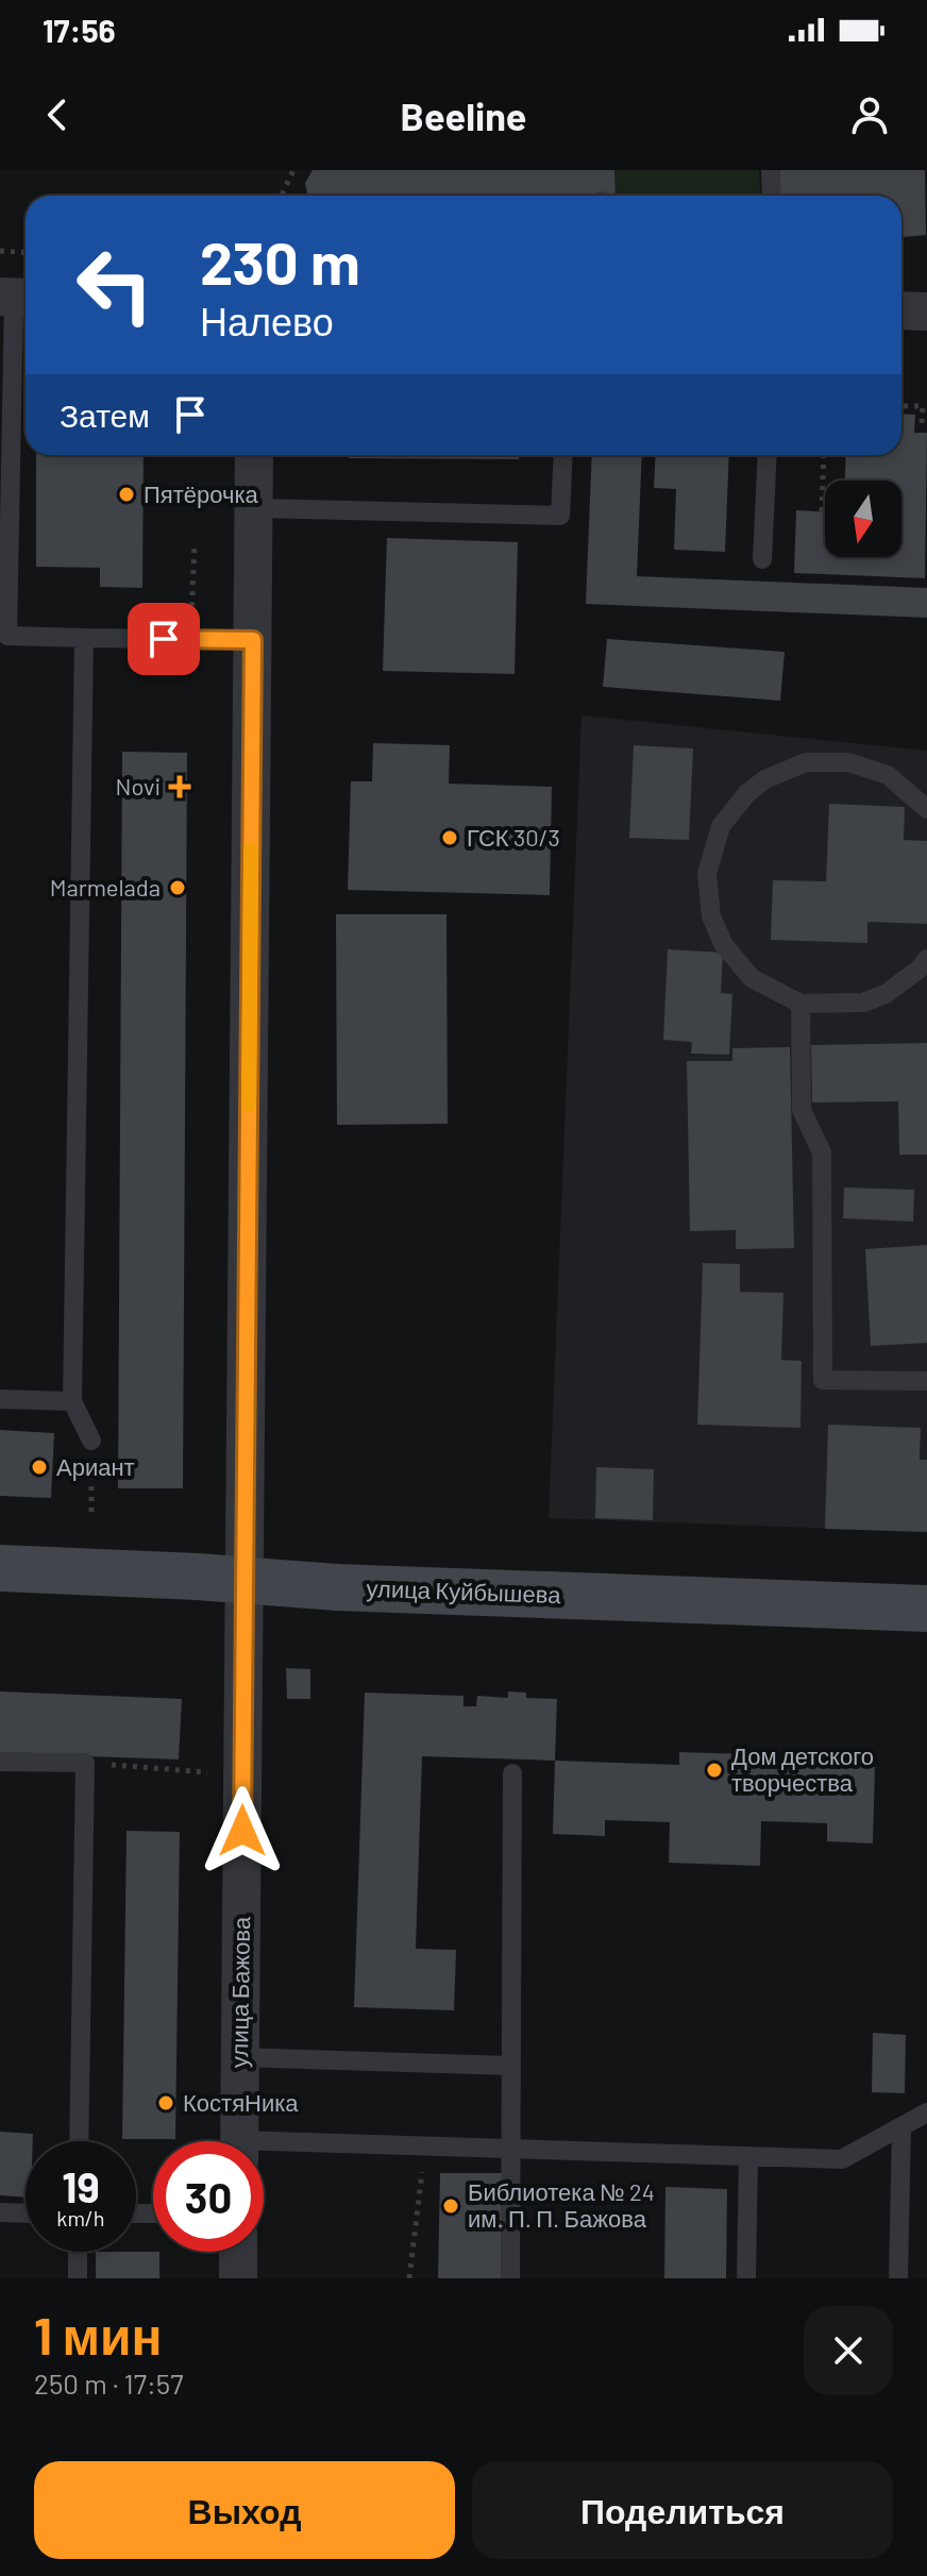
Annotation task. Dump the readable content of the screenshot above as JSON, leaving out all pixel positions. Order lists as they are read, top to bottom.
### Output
{
  "streets": {
    "main road": ["улица Куйбышева"],
    "street": ["улица Бажова"]
  },
  "crossings": [
    ["улица Куйбышева", "улица Бажова"]
  ],
  "places": {
    "other": [
      "Пятёрочка",
      "ГСК 30/3",
      "Marmelada",
      "Ариант",
      "Дом детского творчества",
      "КостяНика",
      "Библиотека № 24 им. П. П. Бажова"
    ],
    "health": ["Novi"]
  },
  "north": "bottom",
  "page": {
    "status": "17:56",
    "header": "Beeline",
    "turn": ["230 m", "Налево"],
    "then": "Затем",
    "speed": "19 km/h",
    "limit": "30",
    "heading": ["1 мин", "250 m · 17:57"],
    "buttons": ["Выход", "Поделиться"]
  }
}
